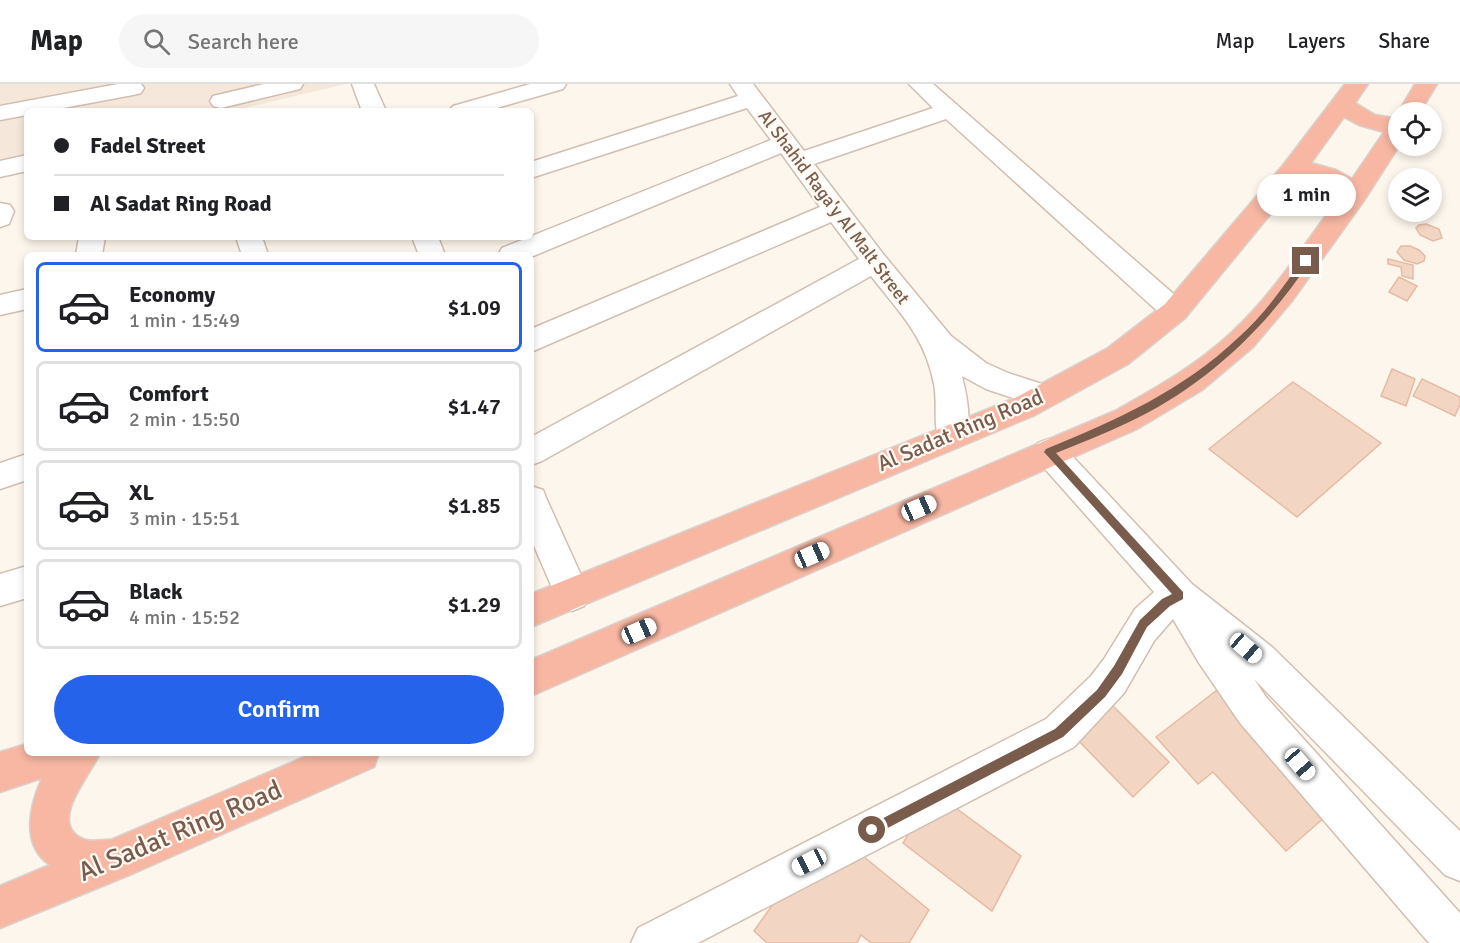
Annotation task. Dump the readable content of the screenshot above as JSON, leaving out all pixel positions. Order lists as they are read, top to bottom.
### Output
{
  "streets": {
    "highway": ["Al Sadat Ring Road"],
    "street": ["Al Shahid Raga'y Al Malt Street"]
  },
  "crossings": [
    ["Al Shahid Raga'y Al Malt Street", "Al Sadat Ring Road"]
  ],
  "page": {
    "header": "Map",
    "search": "Search here",
    "nav": ["Map", "Layers", "Share"],
    "banner": ["Fadel Street", "Al Sadat Ring Road"],
    "bubble": "1 min",
    "list": [
      {
        "name": "Economy",
        "note": "1 min · 15:49",
        "value": "$1.09"
      },
      {
        "name": "Comfort",
        "note": "2 min · 15:50",
        "value": "$1.47"
      },
      {
        "name": "XL",
        "note": "3 min · 15:51",
        "value": "$1.85"
      },
      {
        "name": "Black",
        "note": "4 min · 15:52",
        "value": "$1.29"
      }
    ],
    "buttons": "Confirm"
  }
}
